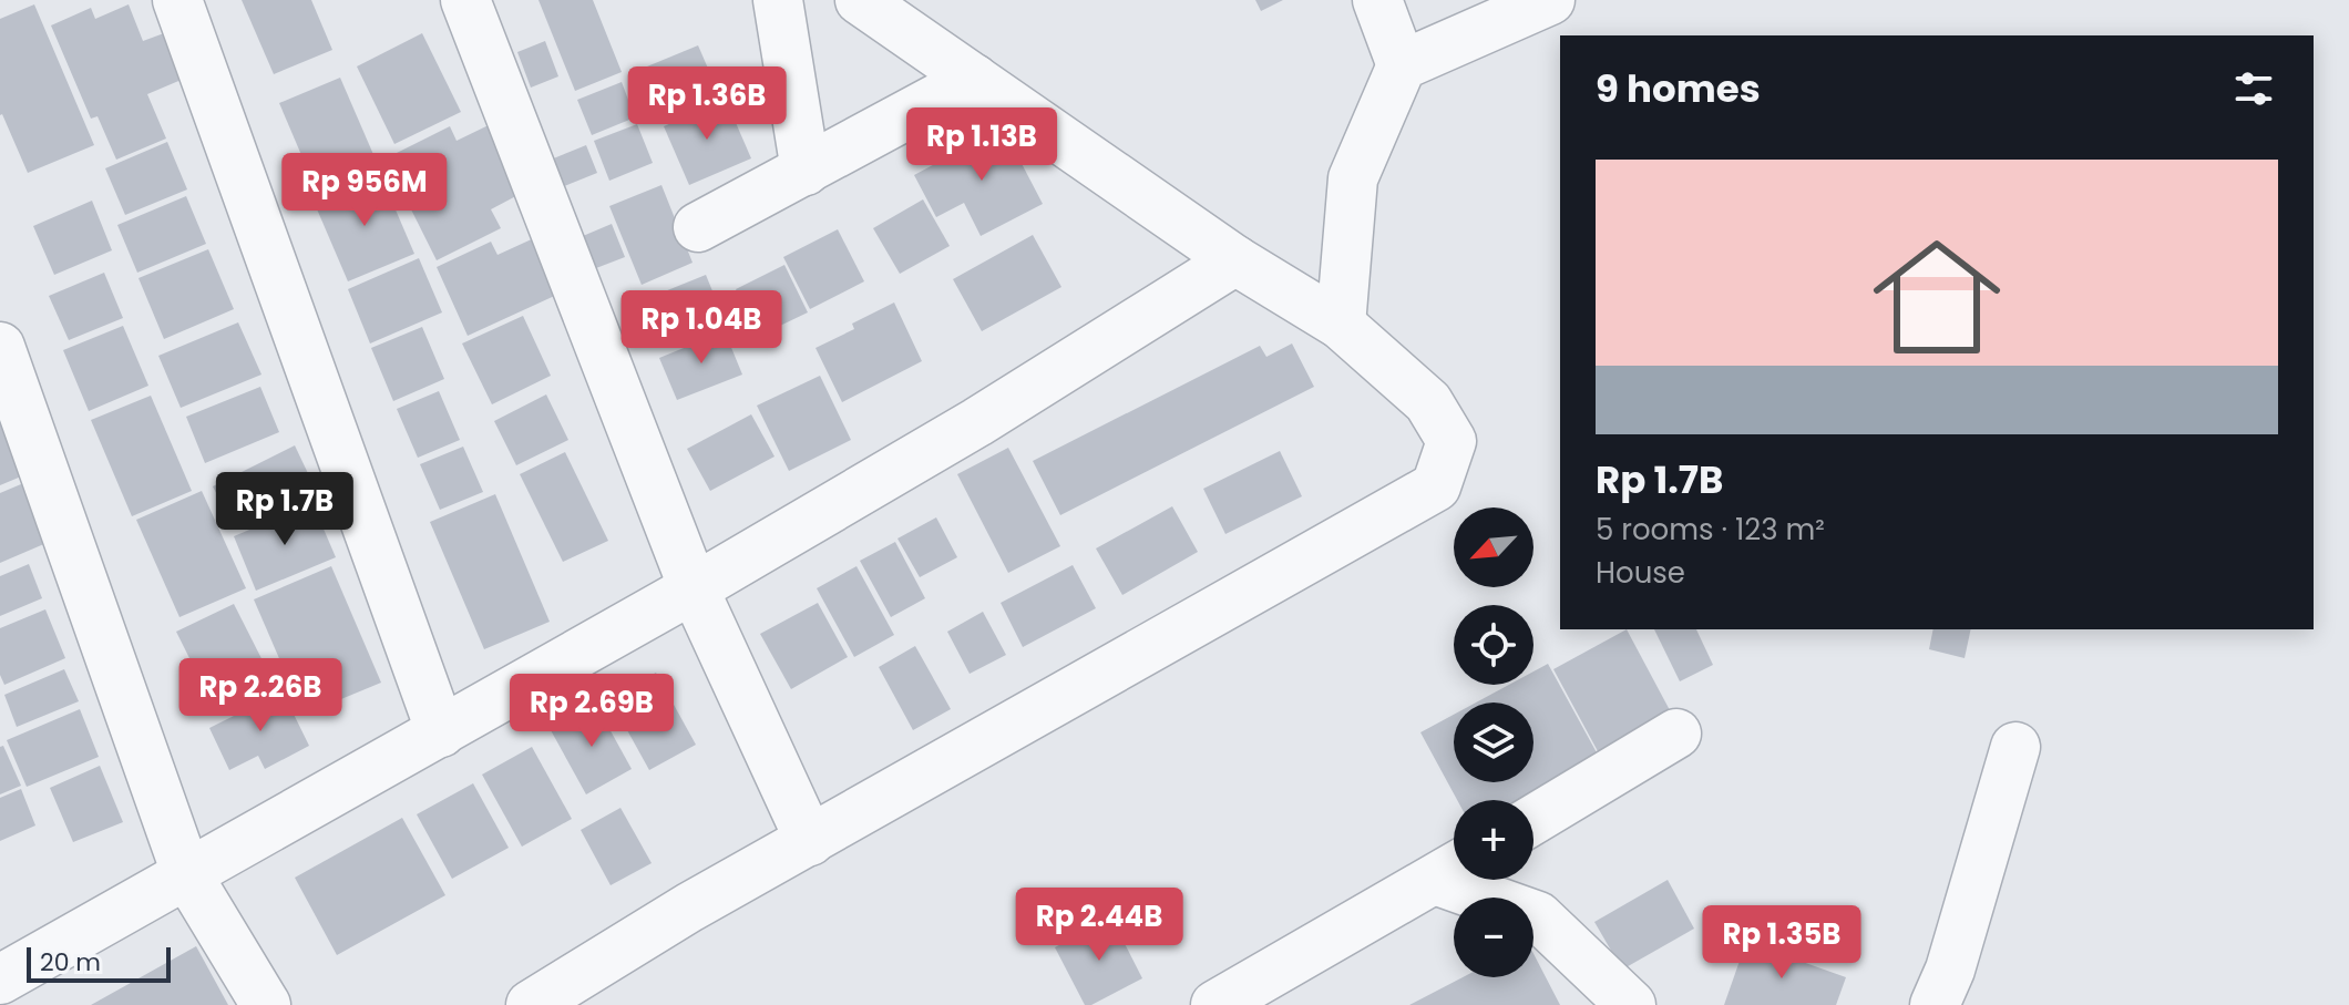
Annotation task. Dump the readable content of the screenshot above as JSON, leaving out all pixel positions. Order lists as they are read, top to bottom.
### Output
{
  "scale_bar": "20 m",
  "north": "bottom left",
  "page": {
    "heading": "9 homes",
    "price": [
      "Rp 1.36B",
      "Rp 1.13B",
      "Rp 956M",
      "Rp 1.04B",
      "Rp 1.7B",
      "Rp 2.26B",
      "Rp 2.69B",
      "Rp 2.44B",
      "Rp 1.35B"
    ],
    "list": [
      {
        "name": "Rp 1.7B",
        "note": "5 rooms · 123 m² · House"
      }
    ],
    "map_buttons": ["+", "−"],
    "scale": "20 m"
  }
}
